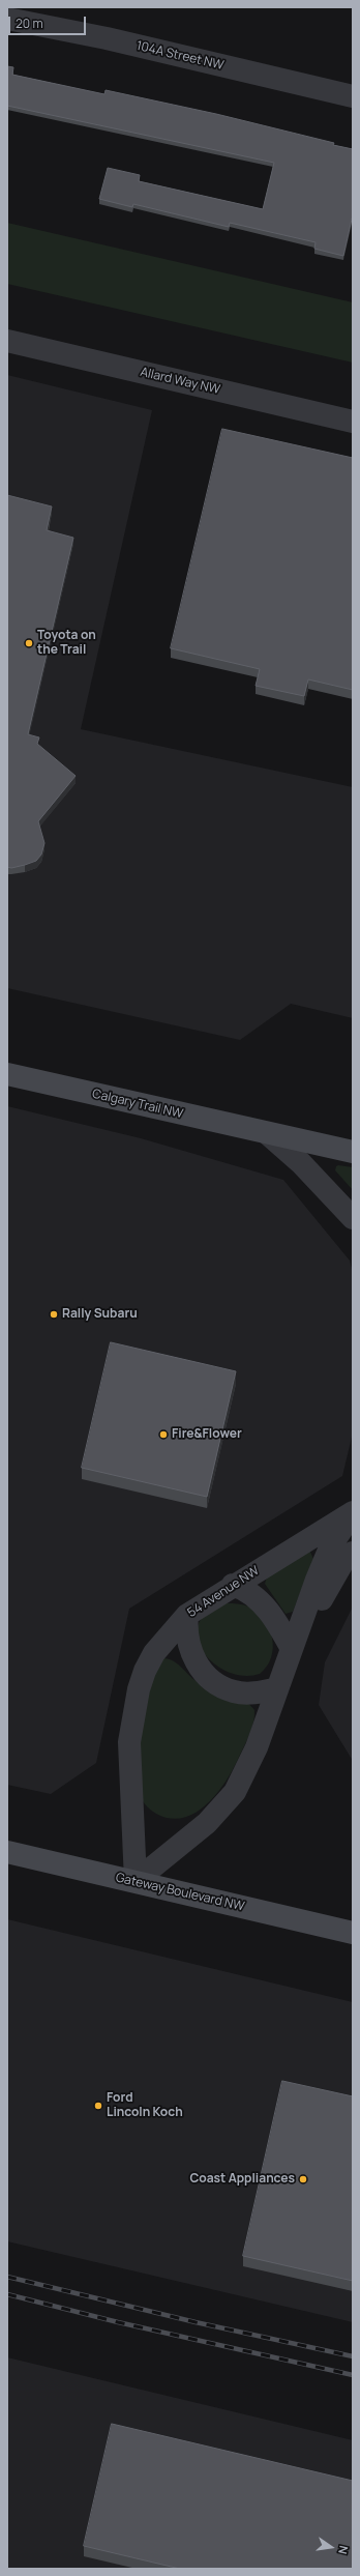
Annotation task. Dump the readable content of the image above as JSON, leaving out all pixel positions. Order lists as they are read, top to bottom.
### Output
{
  "streets": {
    "main road": ["Calgary Trail NW", "Gateway Boulevard NW"],
    "street": ["104A Street NW", "Allard Way NW", "54 Avenue NW"]
  },
  "crossings": [
    ["54 Avenue NW", "Gateway Boulevard NW"]
  ],
  "places": [
    "Toyota on the Trail",
    "Rally Subaru",
    "Fire&Flower",
    "Ford Lincoln Koch",
    "Coast Appliances"
  ],
  "scale_bar": "20 m",
  "north": "right"
}
